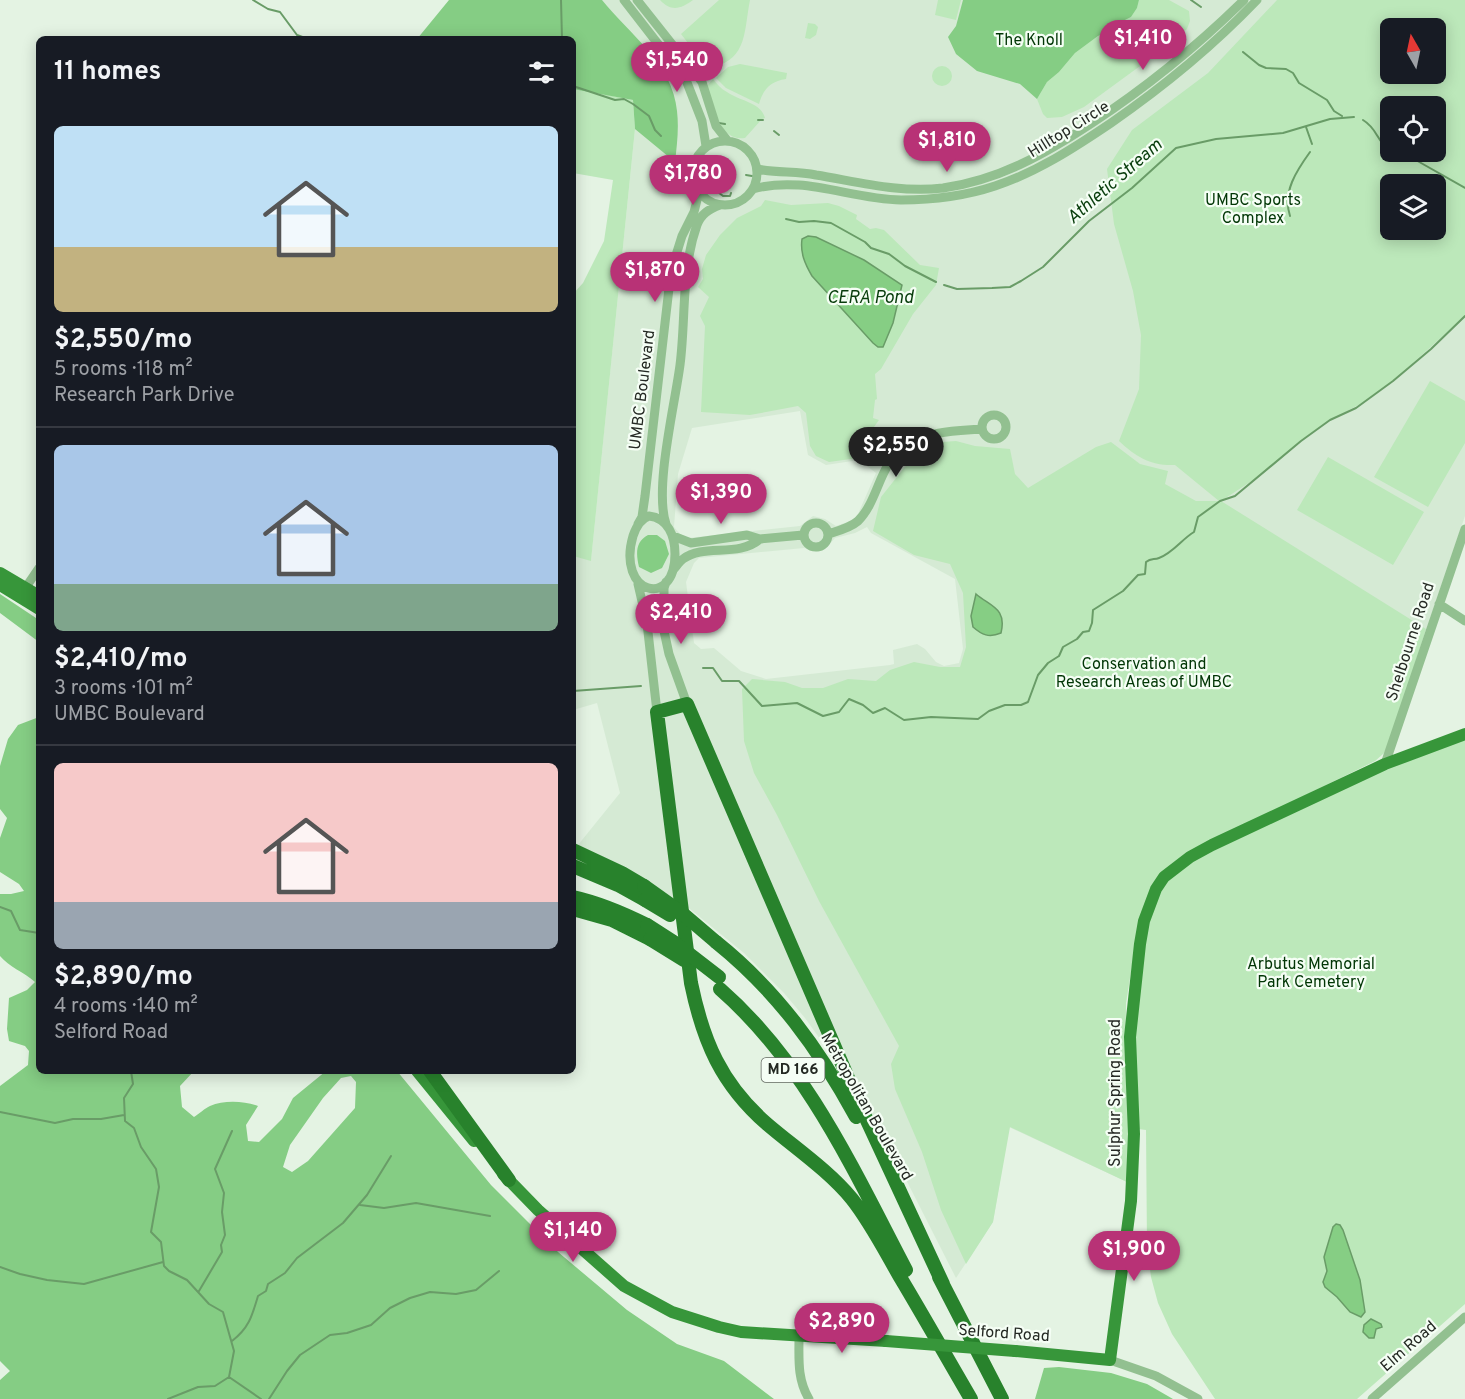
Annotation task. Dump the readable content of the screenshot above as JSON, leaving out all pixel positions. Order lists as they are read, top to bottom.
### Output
{
  "streets": {
    "highway": ["MD 166", "Metropolitan Boulevard"],
    "main road": ["Sulphur Spring Road", "Selford Road"],
    "street": [
      "Hilltop Circle",
      "UMBC Boulevard",
      "Shelbourne Road",
      "Elm Road"
    ]
  },
  "crossings": [
    ["Hilltop Circle", "UMBC Boulevard"],
    ["Shelbourne Road", "Sulphur Spring Road"],
    ["Sulphur Spring Road", "Selford Road"]
  ],
  "water": ["Athletic Stream", "CERA Pond"],
  "parks": [
    "The Knoll",
    "UMBC Sports Complex",
    "Conservation and Research Areas of UMBC",
    "Arbutus Memorial Park Cemetery"
  ],
  "north": "top",
  "page": {
    "price": [
      "$1,410",
      "$1,540",
      "$1,810",
      "$1,780",
      "$1,870",
      "$2,550",
      "$1,390",
      "$2,410",
      "$1,140",
      "$1,900",
      "$2,890"
    ],
    "heading": "11 homes",
    "list": [
      {
        "name": "$2,550/mo",
        "note": "5 rooms · 118 m² · Research Park Drive"
      },
      {
        "name": "$2,410/mo",
        "note": "3 rooms · 101 m² · UMBC Boulevard"
      },
      {
        "name": "$2,890/mo",
        "note": "4 rooms · 140 m² · Selford Road"
      }
    ]
  }
}
